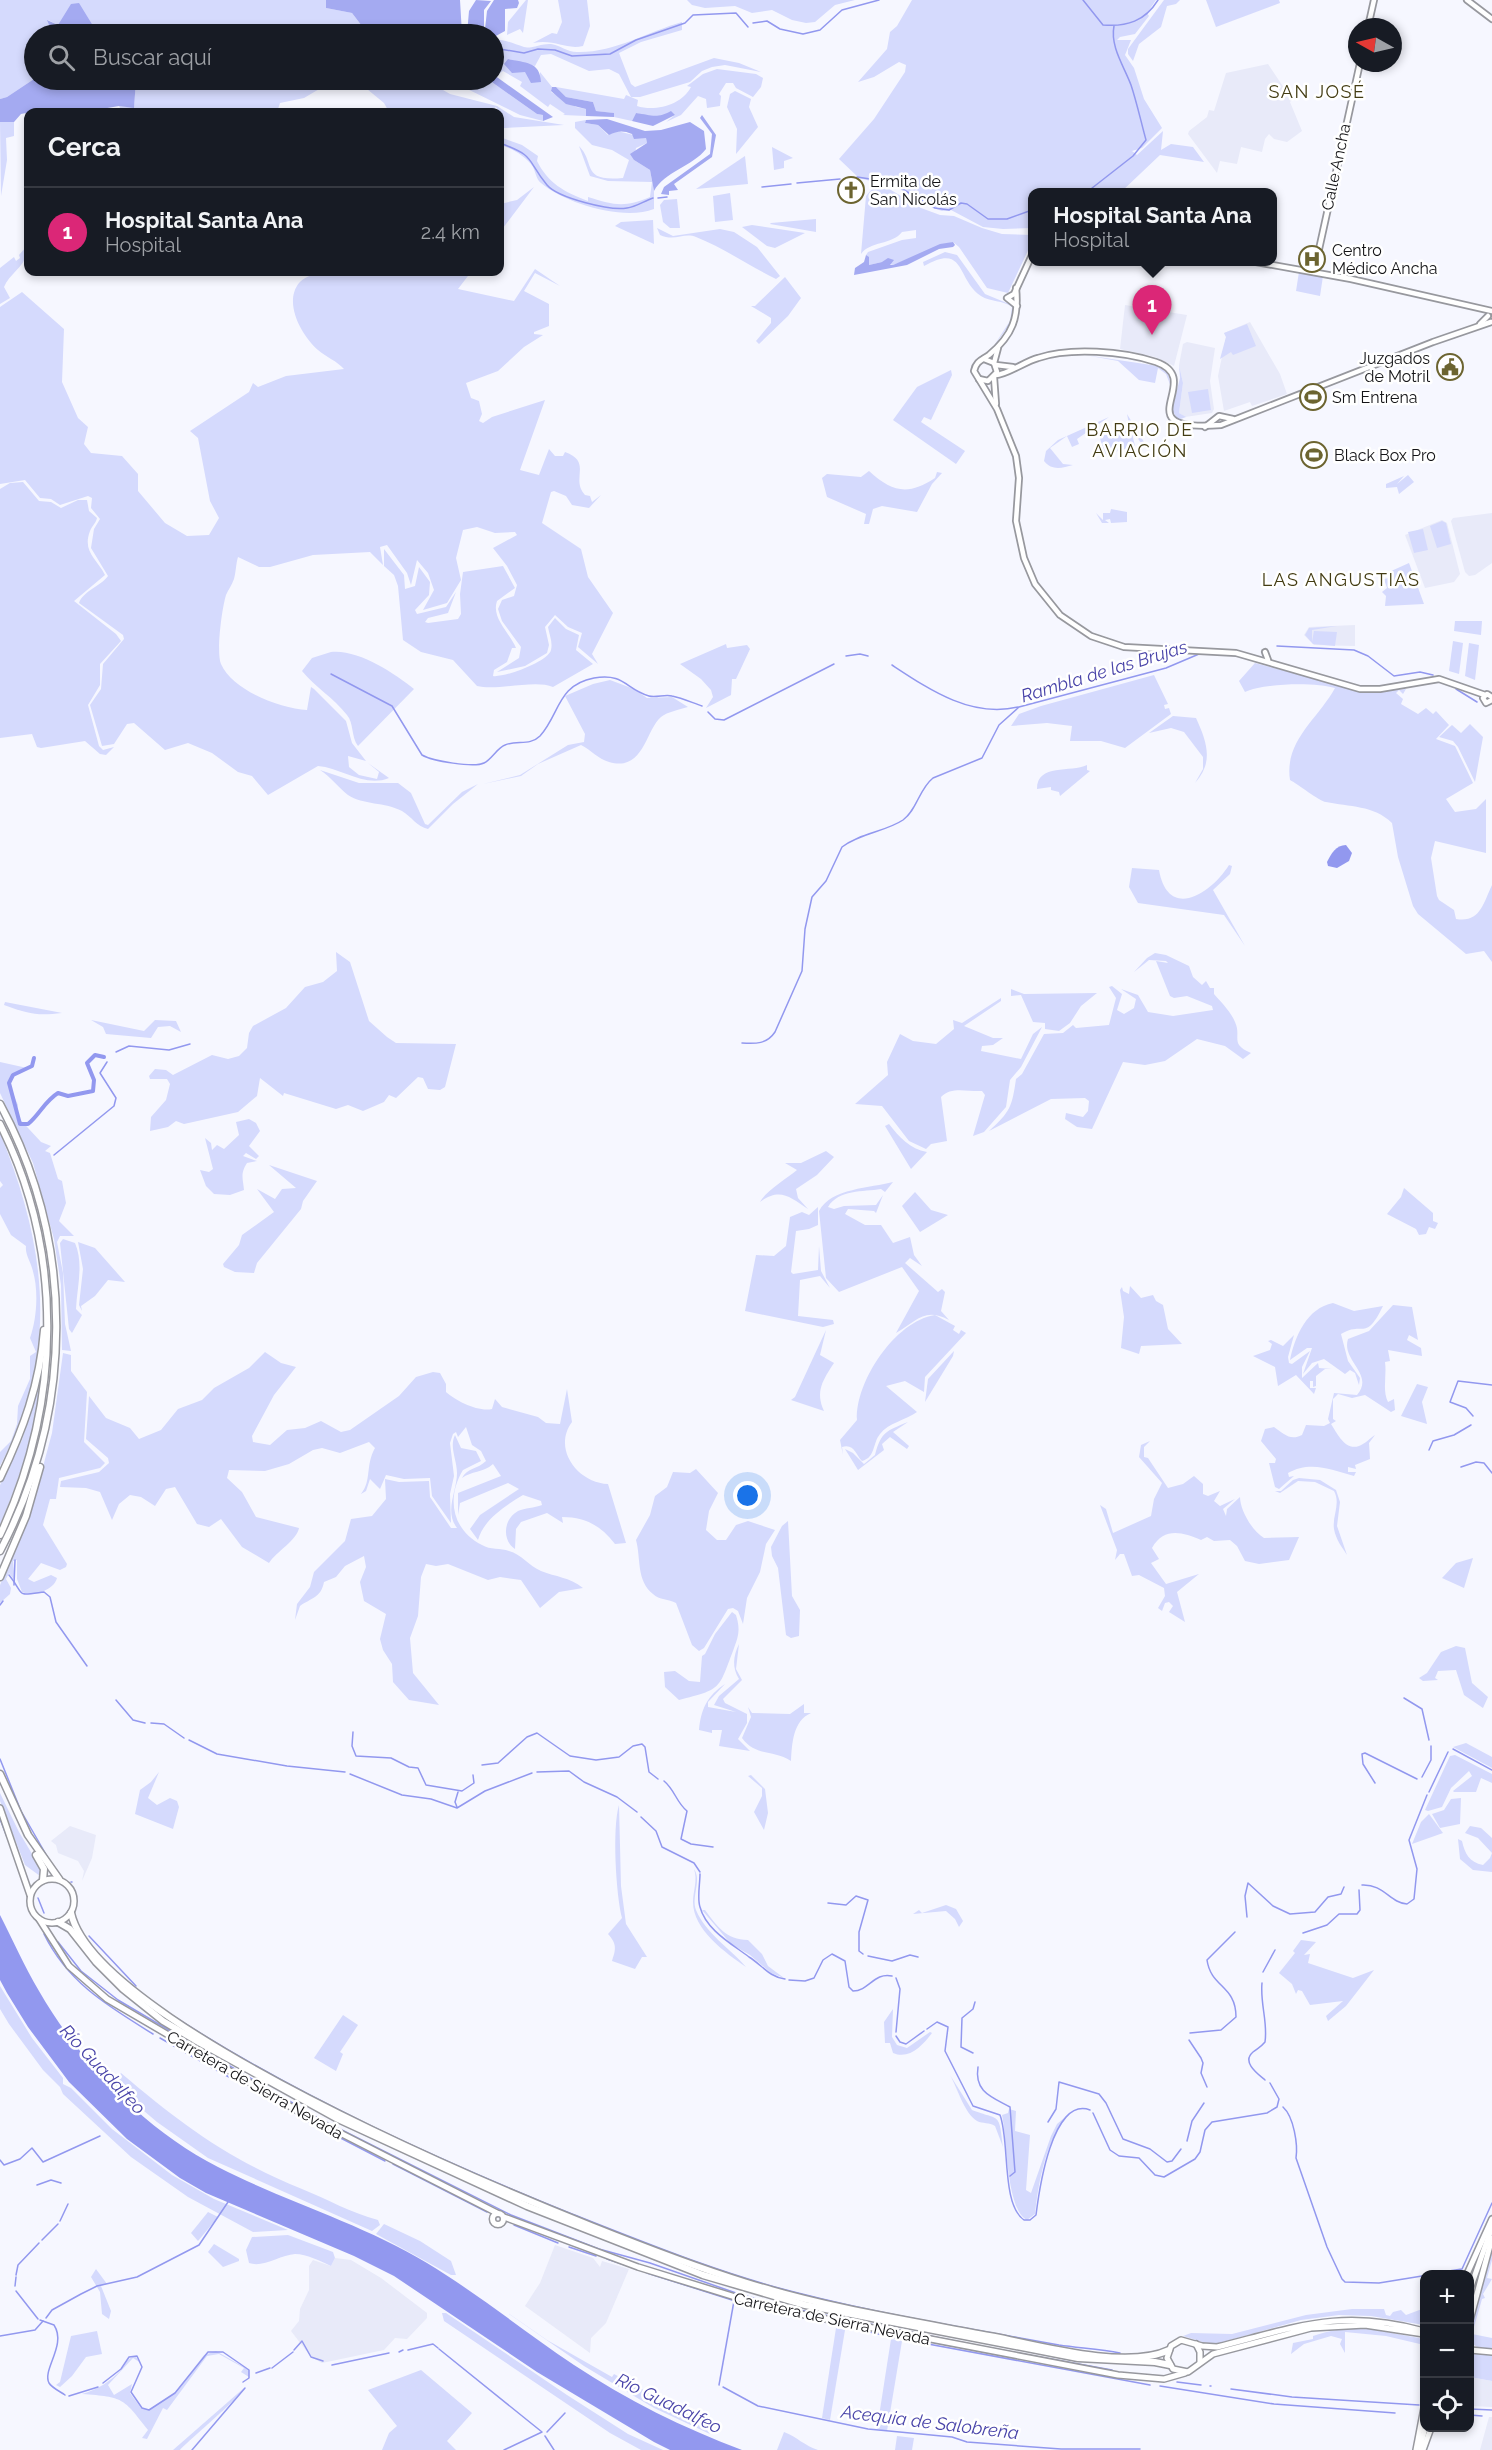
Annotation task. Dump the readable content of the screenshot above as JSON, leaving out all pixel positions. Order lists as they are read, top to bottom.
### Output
{
  "streets": {
    "highway": ["Carretera de Sierra Nevada"],
    "main road": ["Calle Ancha"]
  },
  "districts": ["SAN JOSÉ", "BARRIO DE AVIACIÓN", "LAS ANGUSTIAS"],
  "water": ["Rambla de las Brujas", "Río Guadalfeo", "Acequia de Salobreña"],
  "places": {
    "church": ["Ermita de San Nicolás"],
    "hospital": ["Centro Médico Ancha"],
    "public building": ["Juzgados de Motril"],
    "sports": ["Sm Entrena", "Black Box Pro"]
  },
  "north": "left",
  "page": {
    "search": "Buscar aquí",
    "heading": "Cerca",
    "list": [
      {
        "mark": "1",
        "name": "Hospital Santa Ana",
        "note": "Hospital",
        "value": "2.4 km"
      }
    ],
    "popup": ["Hospital Santa Ana", "Hospital"],
    "pins": "1",
    "map_buttons": ["+", "−"]
  }
}
